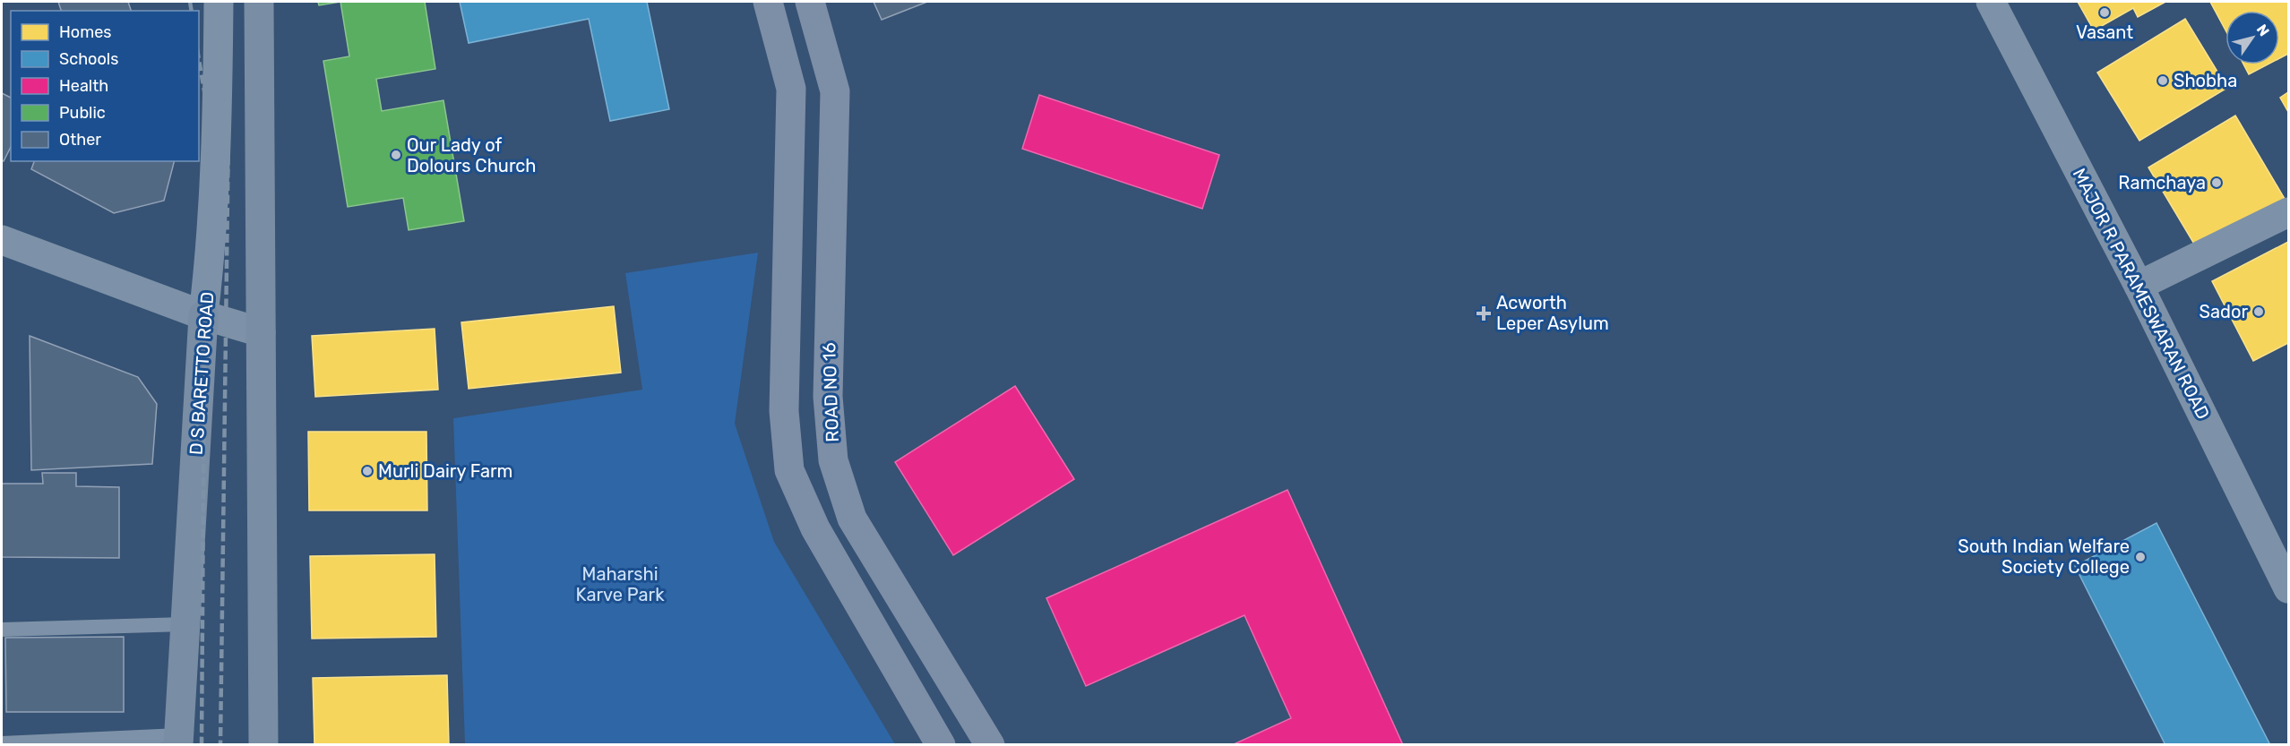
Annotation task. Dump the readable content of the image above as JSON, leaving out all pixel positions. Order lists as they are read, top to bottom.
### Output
{
  "streets": {
    "main road": ["D S BARETTO ROAD", "ROAD NO 16"],
    "street": ["MAJOR R PARAMESWARAN ROAD"]
  },
  "parks": ["Maharshi Karve Park"],
  "places": {
    "other": [
      "Vasant",
      "Shobha",
      "Our Lady of Dolours Church",
      "Ramchaya",
      "Sador",
      "Murli Dairy Farm",
      "South Indian Welfare Society College"
    ],
    "health": ["Acworth Leper Asylum"]
  },
  "legend": [
    "Homes",
    "Schools",
    "Health",
    "Public",
    "Other"
  ],
  "north": "top right"
}
